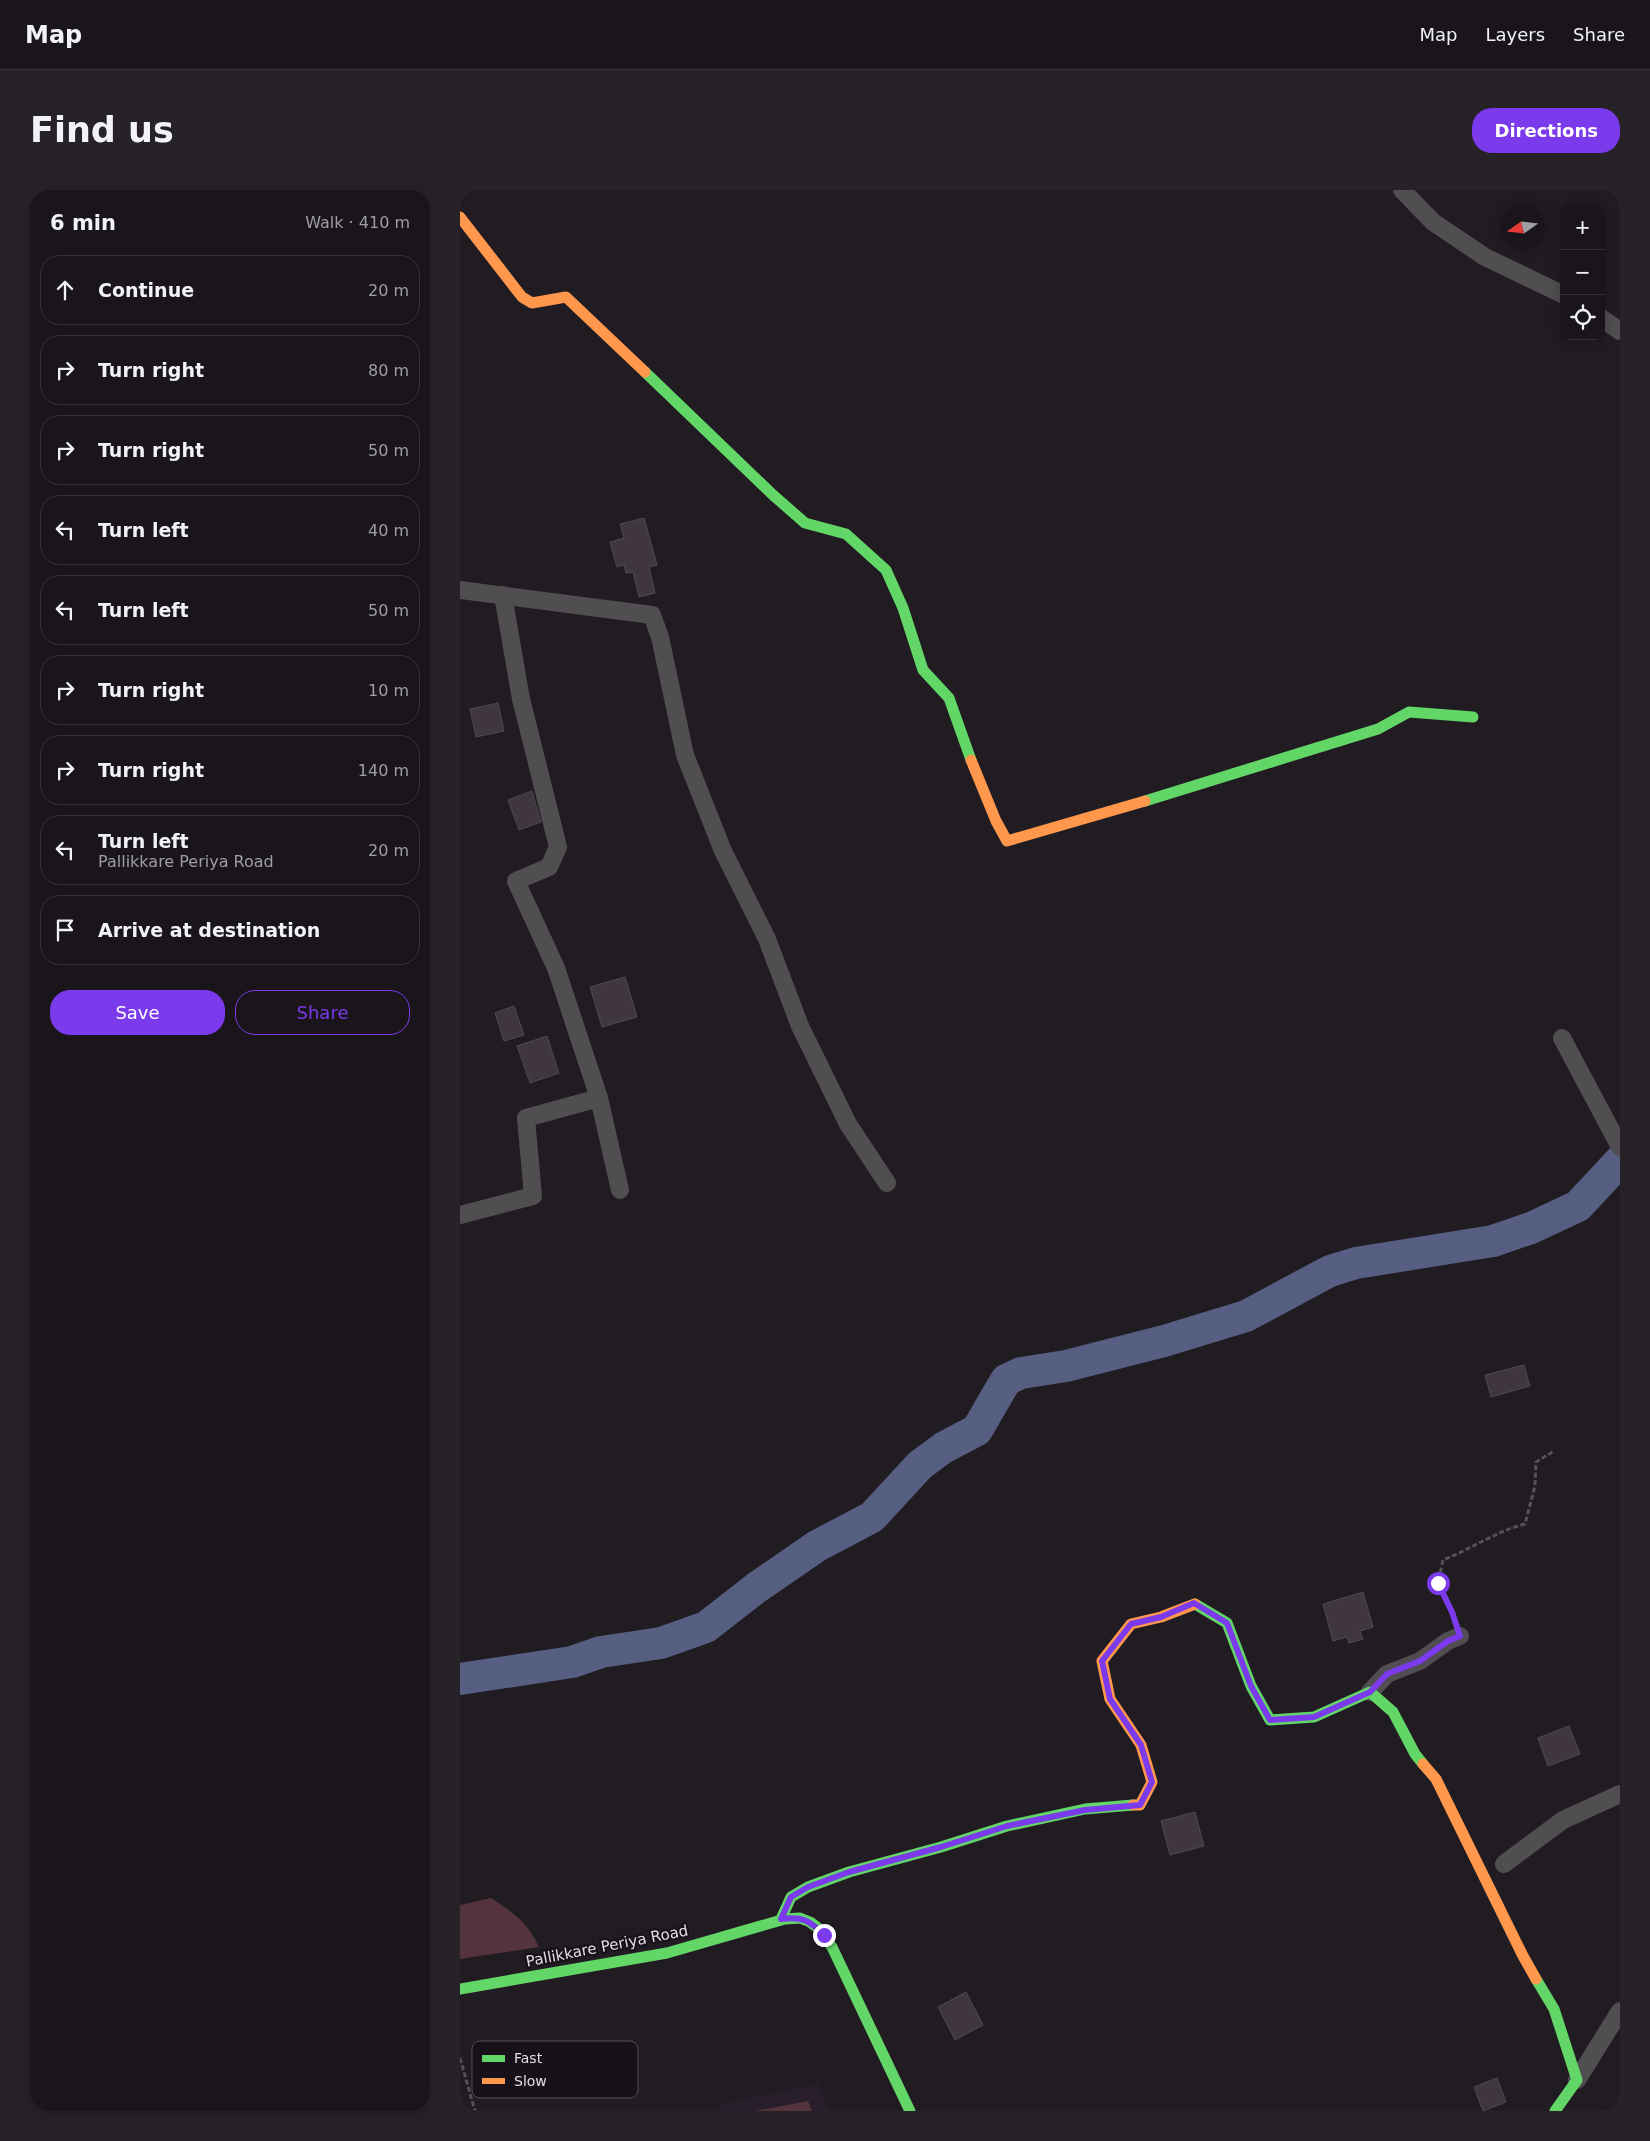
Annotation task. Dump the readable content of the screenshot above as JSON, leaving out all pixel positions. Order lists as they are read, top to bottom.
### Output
{
  "streets": {
    "street": ["Pallikkare Periya Road"]
  },
  "legend": ["Fast", "Slow"],
  "north": "left",
  "page": {
    "header": "Map",
    "nav": ["Map", "Layers", "Share"],
    "buttons": [
      "Directions",
      ["Save", "Share"]
    ],
    "title": "Find us",
    "heading": ["6 min", "Walk · 410 m"],
    "map_buttons": ["+", "−"],
    "list": [
      ["Continue", "20 m"],
      ["Turn right", "80 m"],
      ["Turn right", "50 m"],
      ["Turn left", "40 m"],
      ["Turn left", "50 m"],
      ["Turn right", "10 m"],
      ["Turn right", "140 m"],
      ["Turn left", "Pallikkare Periya Road", "20 m"],
      "Arrive at destination"
    ]
  }
}
